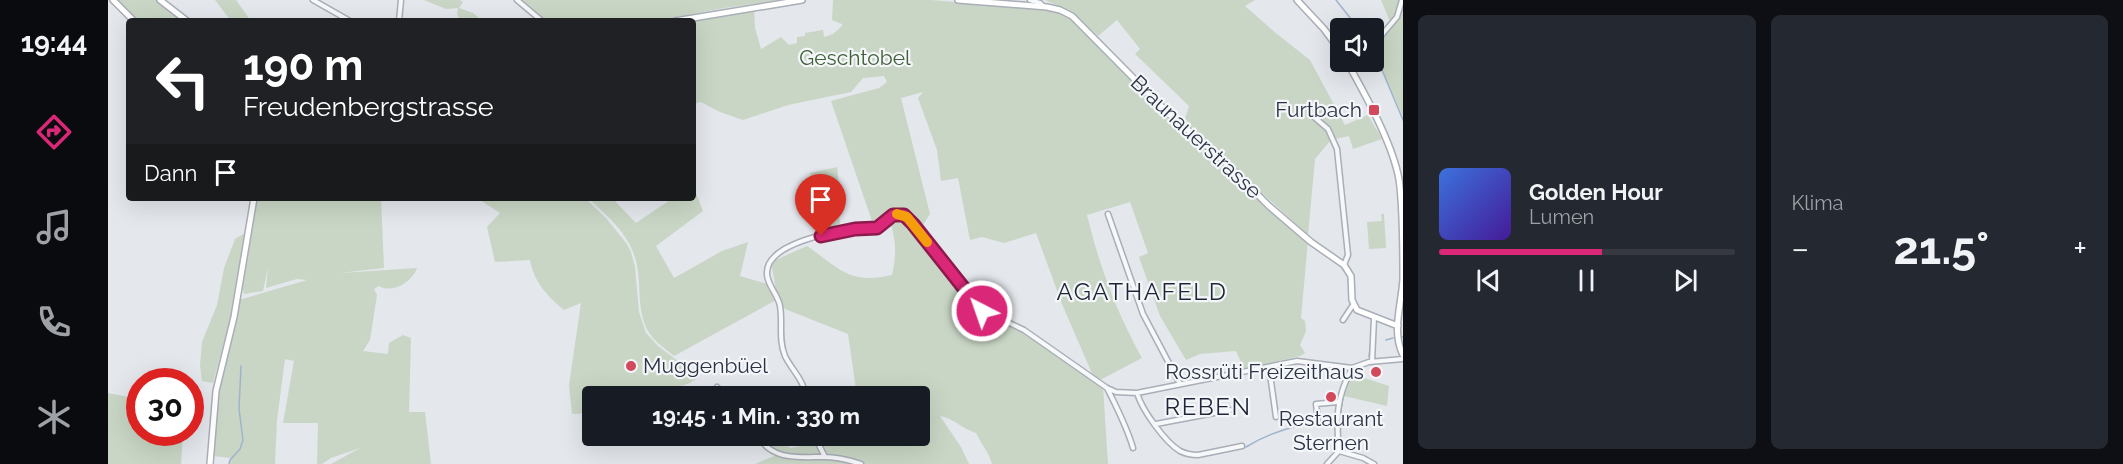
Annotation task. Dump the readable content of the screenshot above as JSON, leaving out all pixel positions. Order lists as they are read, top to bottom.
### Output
{
  "streets": {
    "street": ["Braunauerstrasse"]
  },
  "districts": ["AGATHAFELD", "REBEN"],
  "parks": ["Geschtobel"],
  "places": {
    "transit": ["Furtbach"],
    "other": ["Muggenbüel", "Rossrüti Freizeithaus", "Restaurant Sternen"]
  },
  "page": {
    "tabs": "19:44",
    "tile": "Klima",
    "turn": ["190 m", "Freudenbergstrasse"],
    "then": "Dann",
    "song": ["Golden Hour", "Lumen"],
    "heat": ["−", "21.5°", "+"],
    "limit": "30",
    "trip": "19:45 · 1 Min. · 330 m"
  }
}
